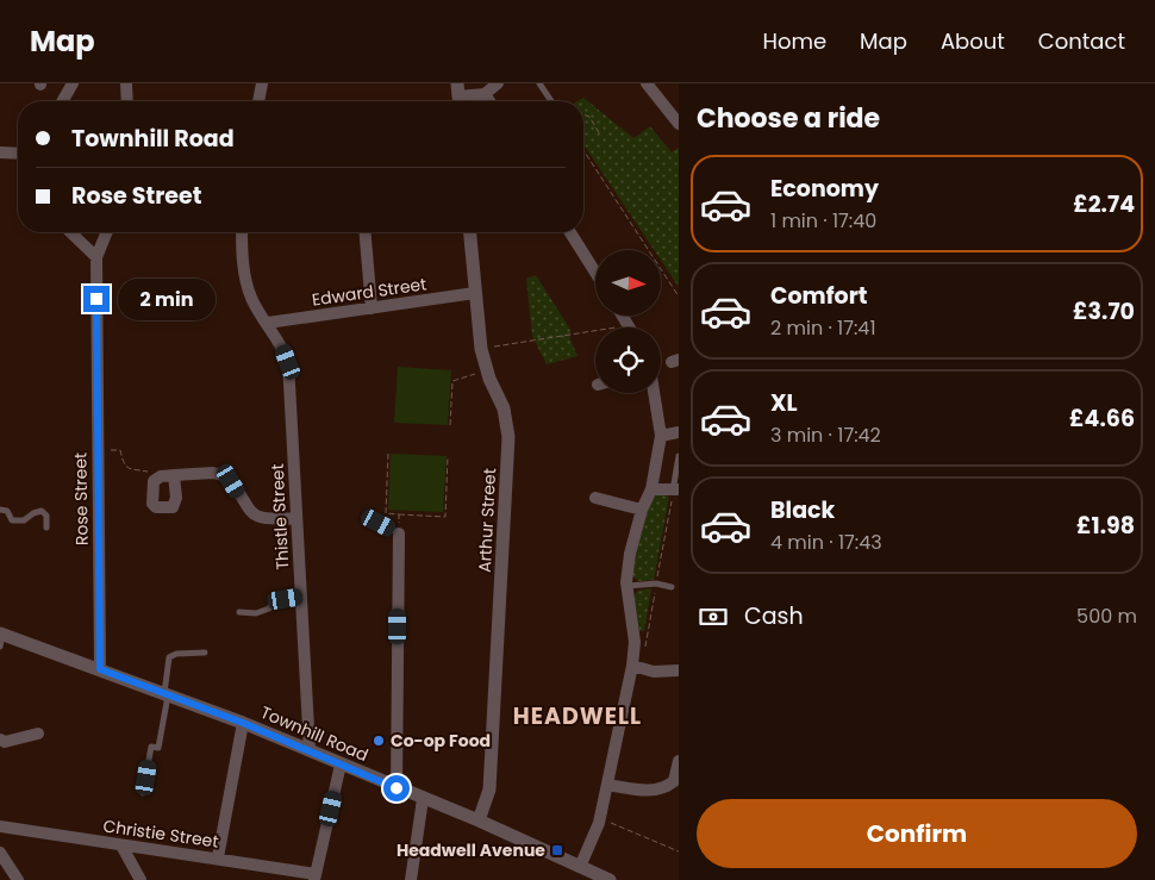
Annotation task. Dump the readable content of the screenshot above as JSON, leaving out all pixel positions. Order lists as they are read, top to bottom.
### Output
{
  "streets": {
    "street": [
      "Edward Street",
      "Rose Street",
      "Thistle Street",
      "Arthur Street",
      "Townhill Road",
      "Christie Street"
    ]
  },
  "crossings": [
    ["Edward Street", "Thistle Street"],
    ["Edward Street", "Arthur Street"],
    ["Rose Street", "Townhill Road"],
    ["Thistle Street", "Townhill Road"],
    ["Arthur Street", "Townhill Road"]
  ],
  "districts": ["HEADWELL"],
  "places": {
    "other": ["Co-op Food"],
    "transit": ["Headwell Avenue"]
  },
  "north": "right",
  "page": {
    "header": "Map",
    "nav": [
      "Home",
      "Map",
      "About",
      "Contact"
    ],
    "heading": "Choose a ride",
    "banner": ["Townhill Road", "Rose Street"],
    "list": [
      {
        "name": "Economy",
        "note": "1 min · 17:40",
        "value": "£2.74"
      },
      {
        "name": "Comfort",
        "note": "2 min · 17:41",
        "value": "£3.70"
      },
      {
        "name": "XL",
        "note": "3 min · 17:42",
        "value": "£4.66"
      },
      {
        "name": "Black",
        "note": "4 min · 17:43",
        "value": "£1.98"
      }
    ],
    "bubble": "2 min",
    "pay": ["Cash", "500 m"],
    "buttons": "Confirm"
  }
}
